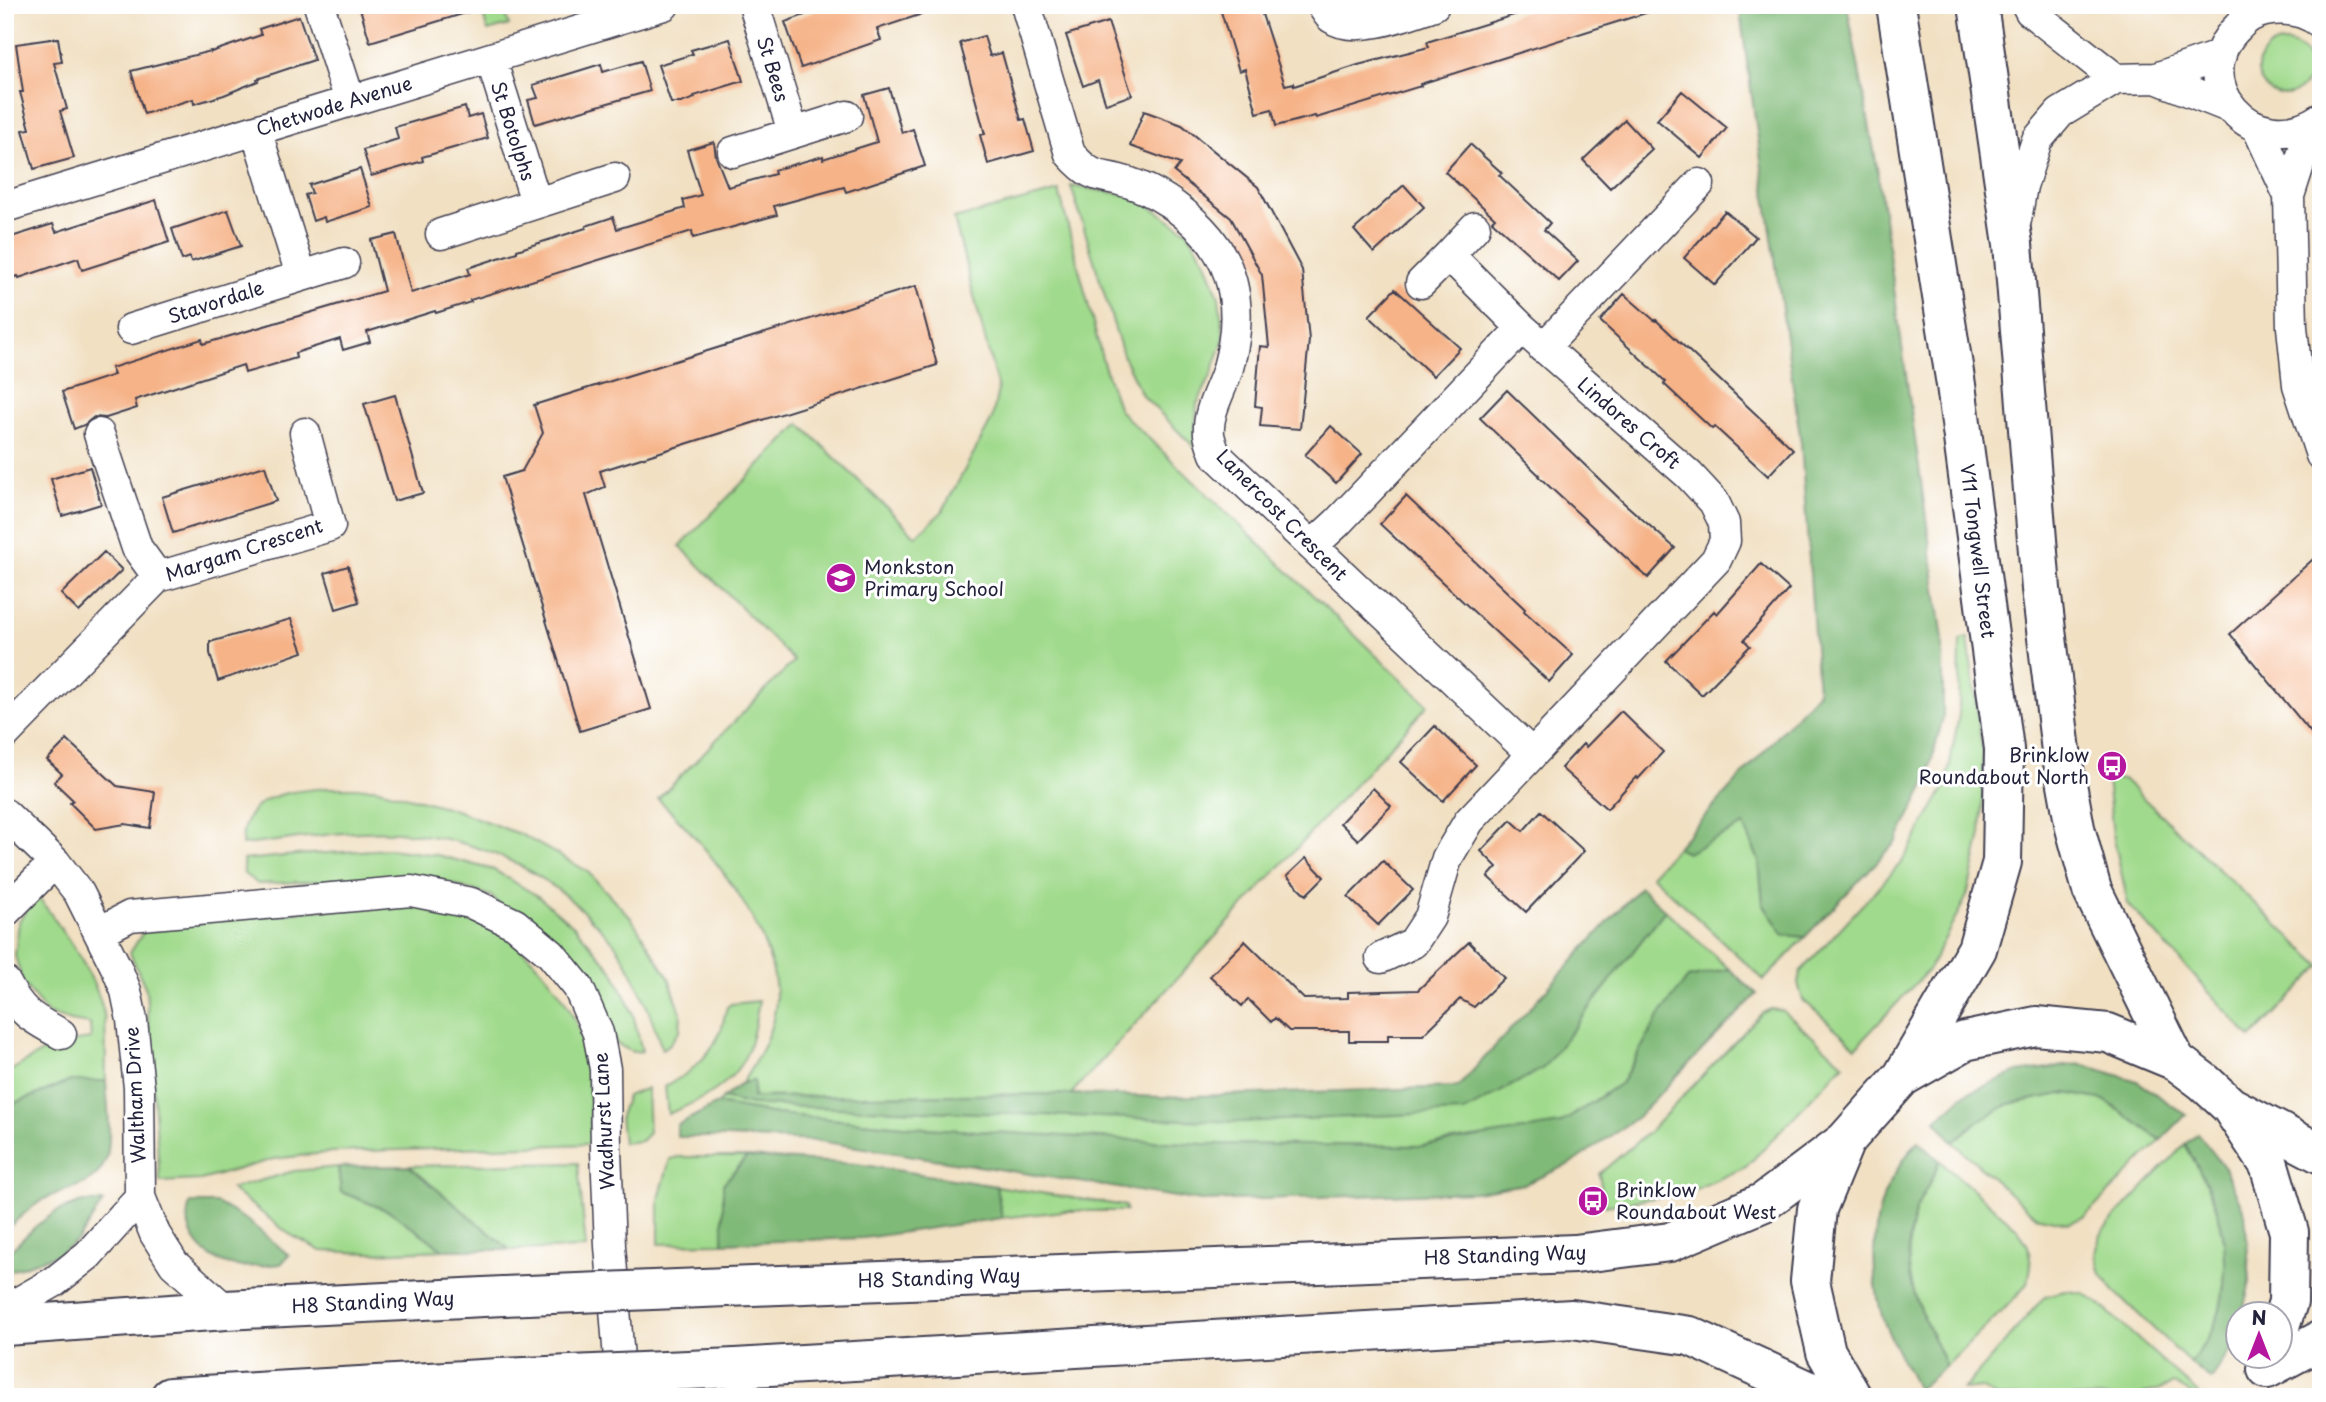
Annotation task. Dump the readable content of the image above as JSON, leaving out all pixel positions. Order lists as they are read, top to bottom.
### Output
{
  "streets": {
    "highway": ["V11 Tongwell Street", "H8 Standing Way"],
    "street": [
      "St Bees",
      "Chetwode Avenue",
      "St Botolphs",
      "Stavordale",
      "Lindores Croft",
      "Lanercost Crescent",
      "Margam Crescent",
      "Waltham Drive",
      "Wadhurst Lane"
    ]
  },
  "crossings": [
    ["Chetwode Avenue", "St Botolphs"],
    ["Lindores Croft", "Lanercost Crescent"],
    ["Waltham Drive", "Wadhurst Lane"]
  ],
  "places": {
    "school or university": ["Monkston Primary School"],
    "bus stop": ["Brinklow Roundabout North", "Brinklow Roundabout West"]
  },
  "north": "top"
}
